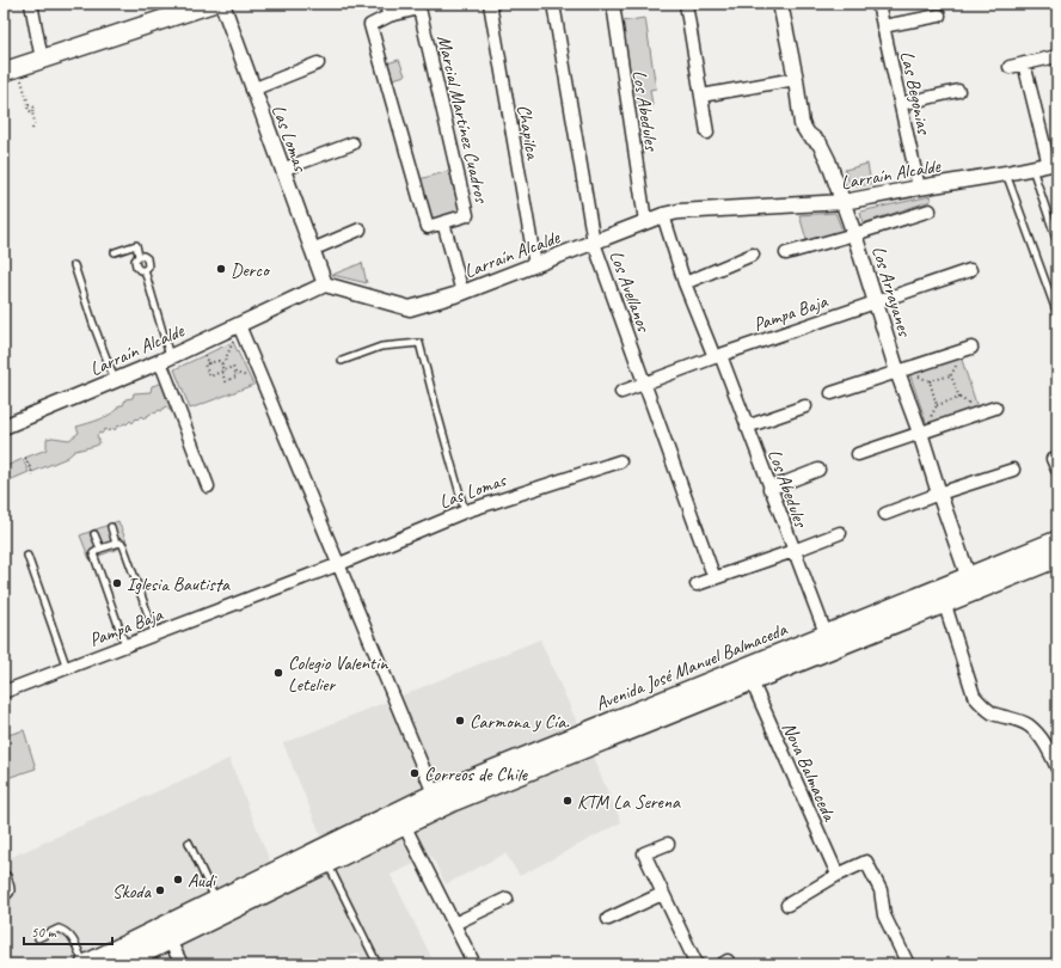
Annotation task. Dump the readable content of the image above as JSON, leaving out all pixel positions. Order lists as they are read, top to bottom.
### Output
{
  "streets": {
    "main road": ["Avenida José Manuel Balmaceda"],
    "street": [
      "Las Begonias",
      "Los Abedules",
      "Marcial Martínez Cuadros",
      "Chapilca",
      "Las Lomas",
      "Larraín Alcalde",
      "Los Avellanos",
      "Los Arrayanes",
      "Pampa Baja",
      "Nova Balmaceda"
    ]
  },
  "crossings": [
    ["Las Begonias", "Larraín Alcalde"],
    ["Los Abedules", "Larraín Alcalde"],
    ["Los Abedules", "Pampa Baja"],
    ["Los Abedules", "Avenida José Manuel Balmaceda"],
    ["Chapilca", "Larraín Alcalde"],
    ["Las Lomas", "Larraín Alcalde"],
    ["Las Lomas", "Pampa Baja"],
    ["Larraín Alcalde", "Los Avellanos"],
    ["Larraín Alcalde", "Los Arrayanes"],
    ["Los Avellanos", "Pampa Baja"],
    ["Los Arrayanes", "Pampa Baja"],
    ["Los Arrayanes", "Avenida José Manuel Balmaceda"],
    ["Avenida José Manuel Balmaceda", "Nova Balmaceda"]
  ],
  "places": [
    "Derco",
    "Iglesia Bautista",
    "Colegio Valentin Letelier",
    "Carmona y Cía.",
    "Correos de Chile",
    "KTM La Serena",
    "Audi",
    "Skoda"
  ],
  "scale_bar": "50 m"
}
